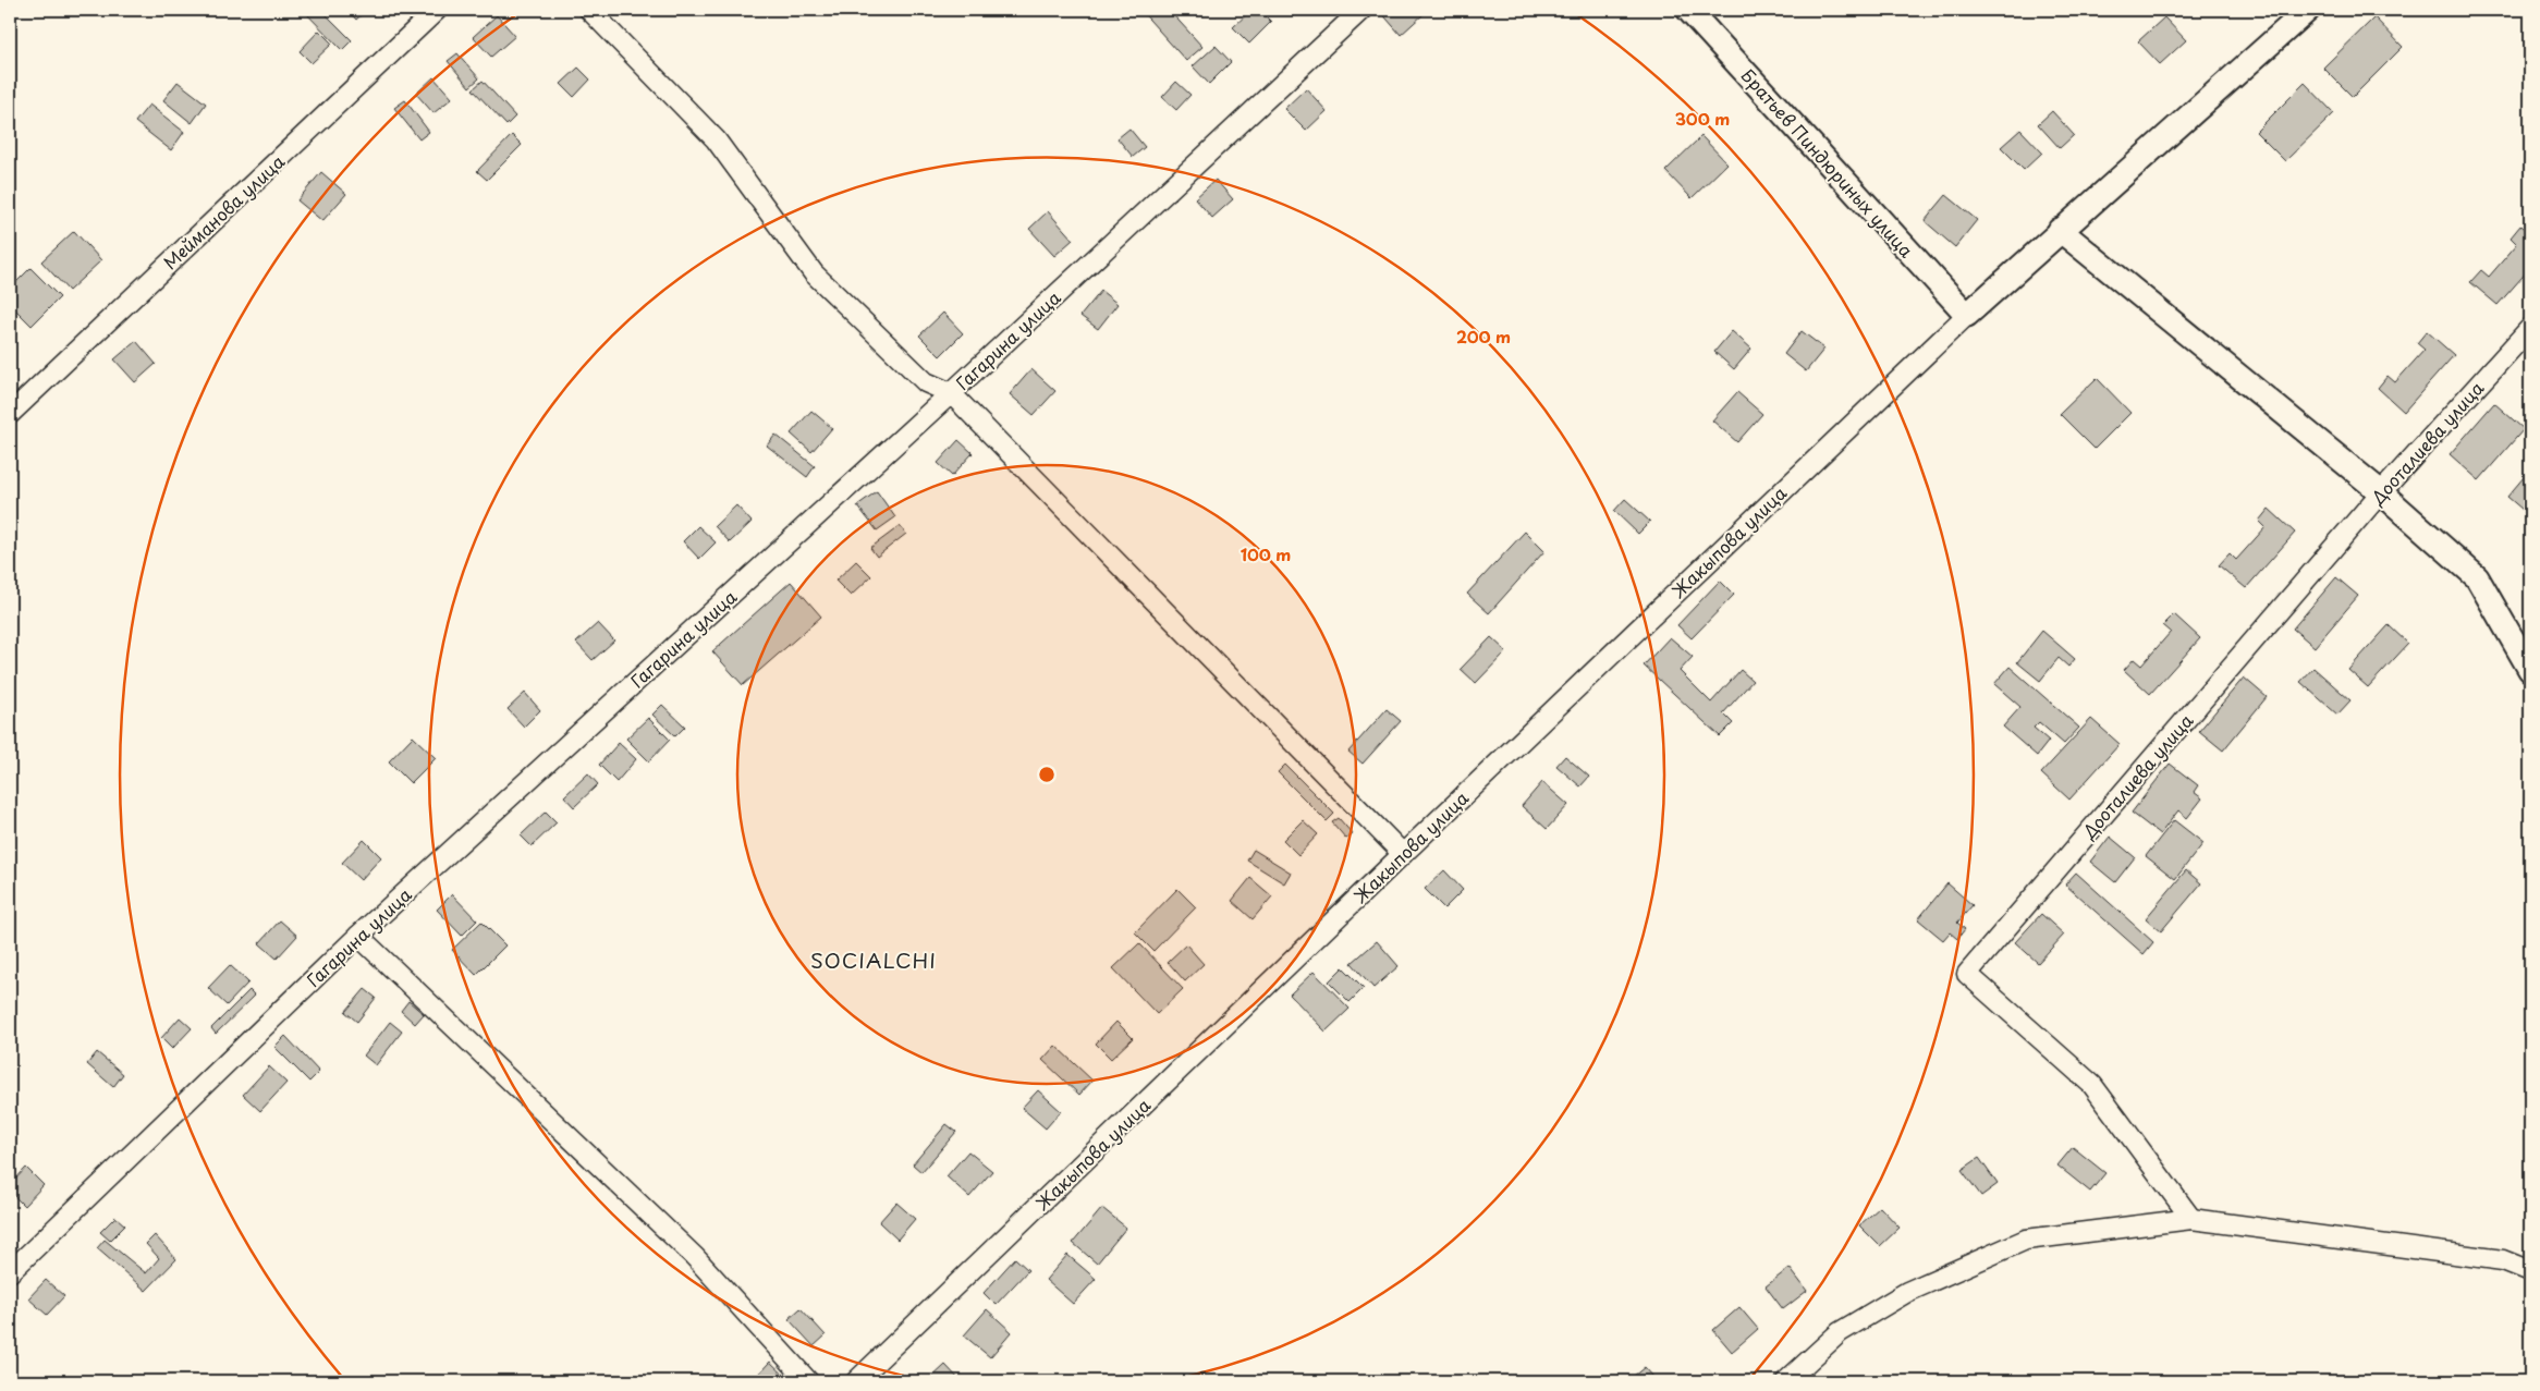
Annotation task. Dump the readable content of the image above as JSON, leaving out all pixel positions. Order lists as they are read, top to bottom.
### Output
{
  "streets": {
    "street": [
      "Братьев Пиндюриных улица",
      "Мейманова улица",
      "Гагарина улица",
      "Дооталиева улица",
      "Жакыпова улица"
    ]
  },
  "crossings": [
    ["Братьев Пиндюриных улица", "Жакыпова улица"]
  ],
  "districts": ["SOCIALCHI"],
  "rings": ["300 m", "200 m", "100 m"]
}
